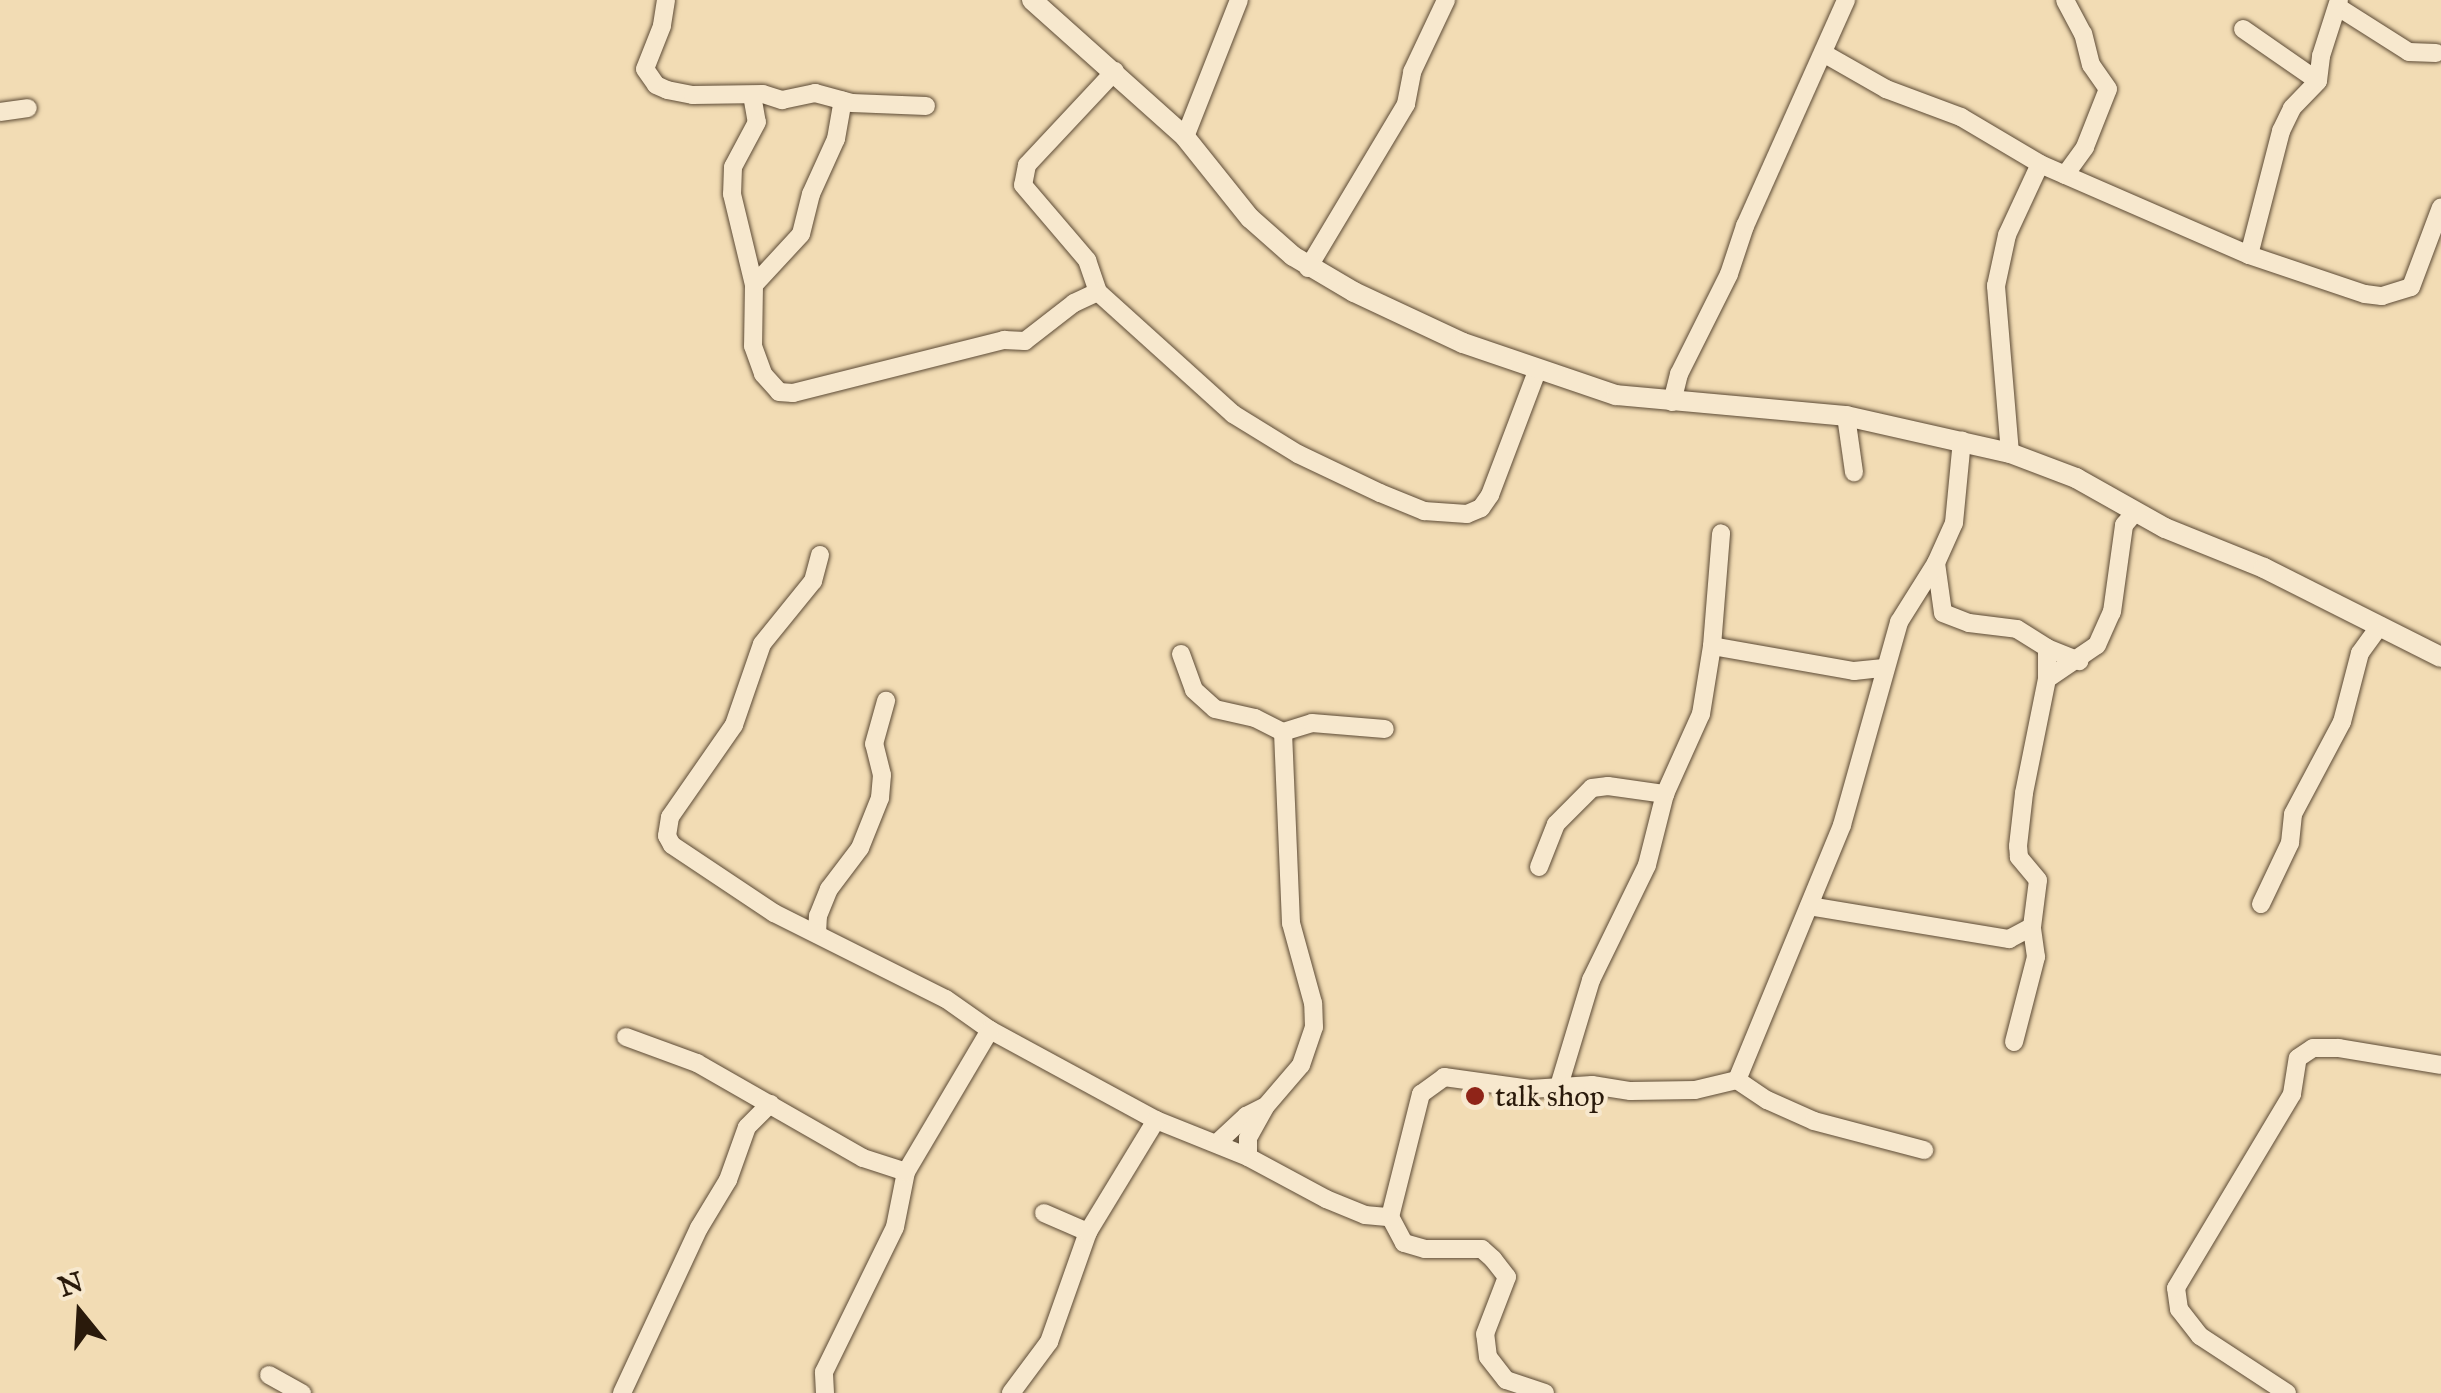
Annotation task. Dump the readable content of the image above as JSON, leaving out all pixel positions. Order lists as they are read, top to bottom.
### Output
{
  "places": ["talk shop"],
  "north": "top"
}
